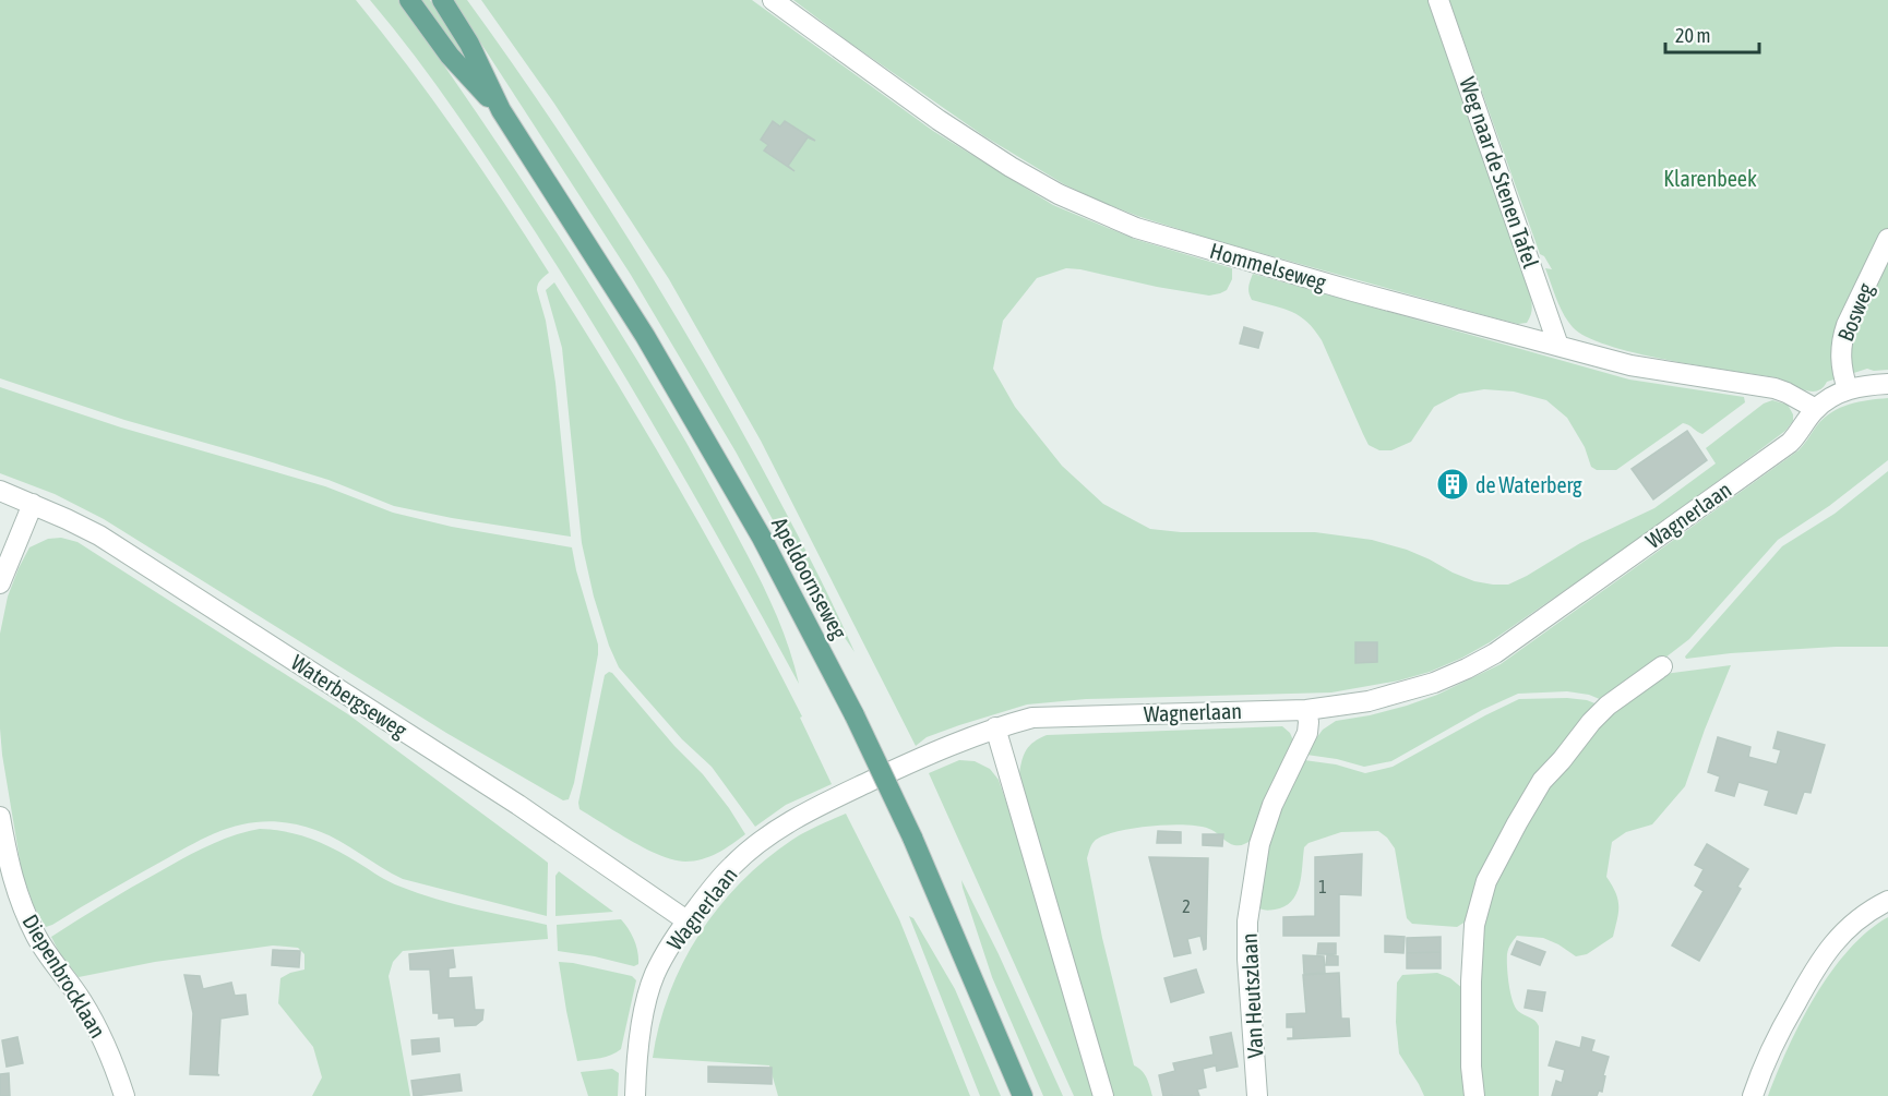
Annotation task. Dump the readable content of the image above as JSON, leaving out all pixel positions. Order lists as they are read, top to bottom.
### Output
{
  "streets": {
    "main road": ["Apeldoornseweg"],
    "street": [
      "Weg naar de Stenen Tafel",
      "Hommelseweg",
      "Bosweg",
      "Wagnerlaan",
      "Waterbergseweg",
      "Diepenbrocklaan",
      "Van Heutszlaan"
    ]
  },
  "crossings": [
    ["Weg naar de Stenen Tafel", "Hommelseweg"],
    ["Hommelseweg", "Wagnerlaan"],
    ["Bosweg", "Wagnerlaan"],
    ["Wagnerlaan", "Waterbergseweg"],
    ["Wagnerlaan", "Van Heutszlaan"]
  ],
  "parks": ["Klarenbeek"],
  "places": {
    "building": ["de Waterberg"]
  },
  "house_numbers": ["1", "2"],
  "scale_bar": "20 m"
}
